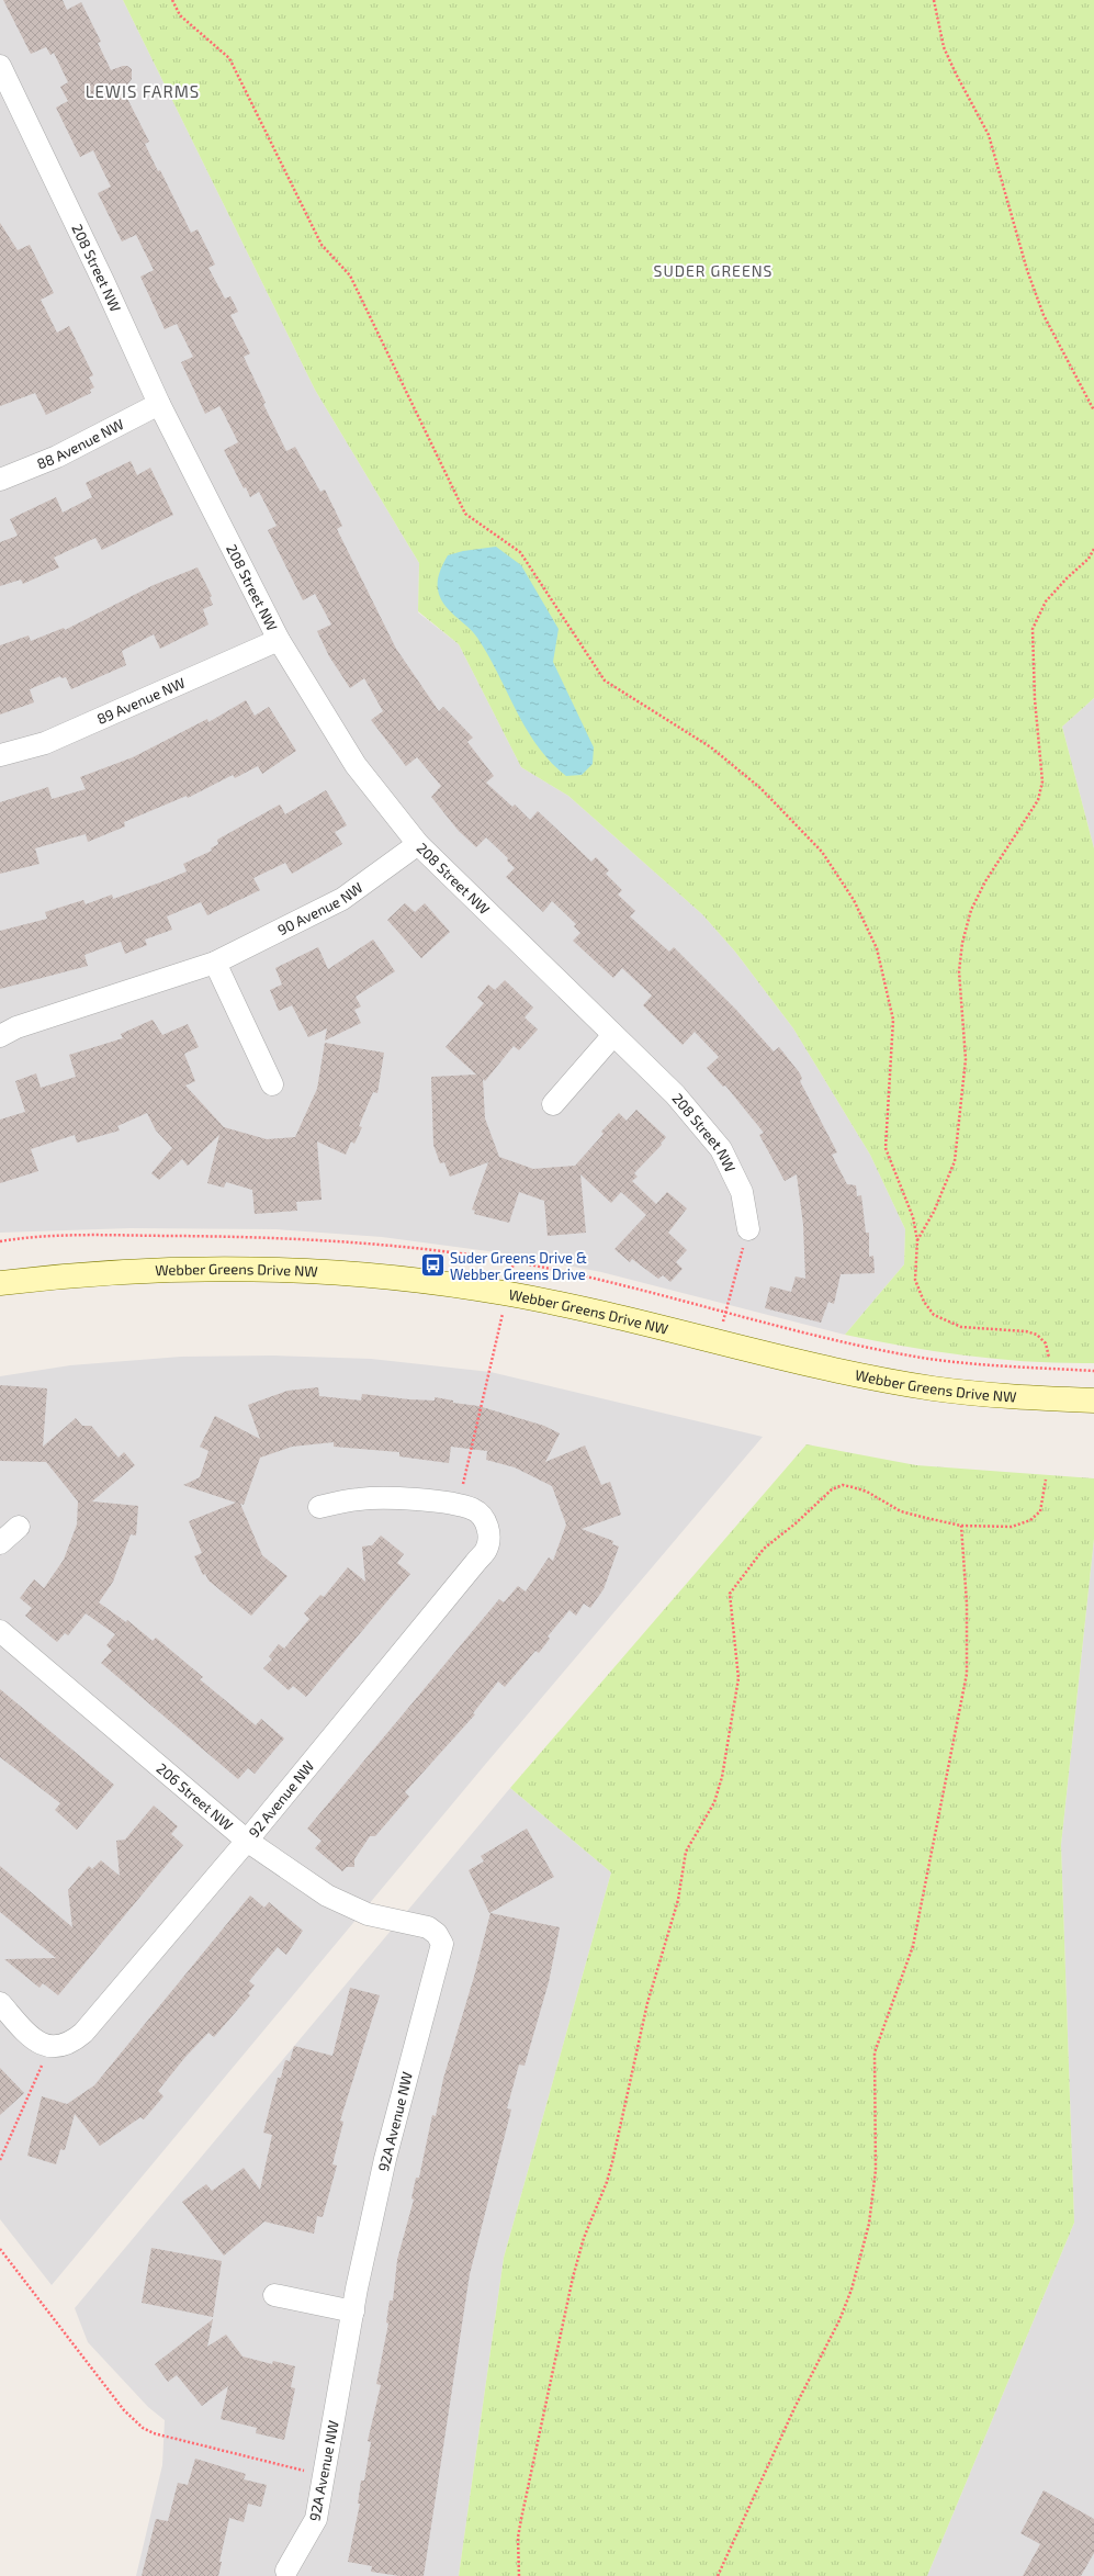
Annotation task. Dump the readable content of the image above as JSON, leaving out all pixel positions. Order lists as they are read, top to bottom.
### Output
{
  "streets": {
    "main road": ["Webber Greens Drive NW"],
    "street": [
      "208 Street NW",
      "88 Avenue NW",
      "89 Avenue NW",
      "90 Avenue NW",
      "206 Street NW",
      "92 Avenue NW",
      "92A Avenue NW"
    ]
  },
  "crossings": [
    ["208 Street NW", "88 Avenue NW"],
    ["208 Street NW", "89 Avenue NW"],
    ["208 Street NW", "90 Avenue NW"],
    ["206 Street NW", "92 Avenue NW"],
    ["206 Street NW", "92A Avenue NW"]
  ],
  "districts": ["LEWIS FARMS", "SUDER GREENS"],
  "places": {
    "bus stop": ["Suder Greens Drive & Webber Greens Drive"]
  }
}
